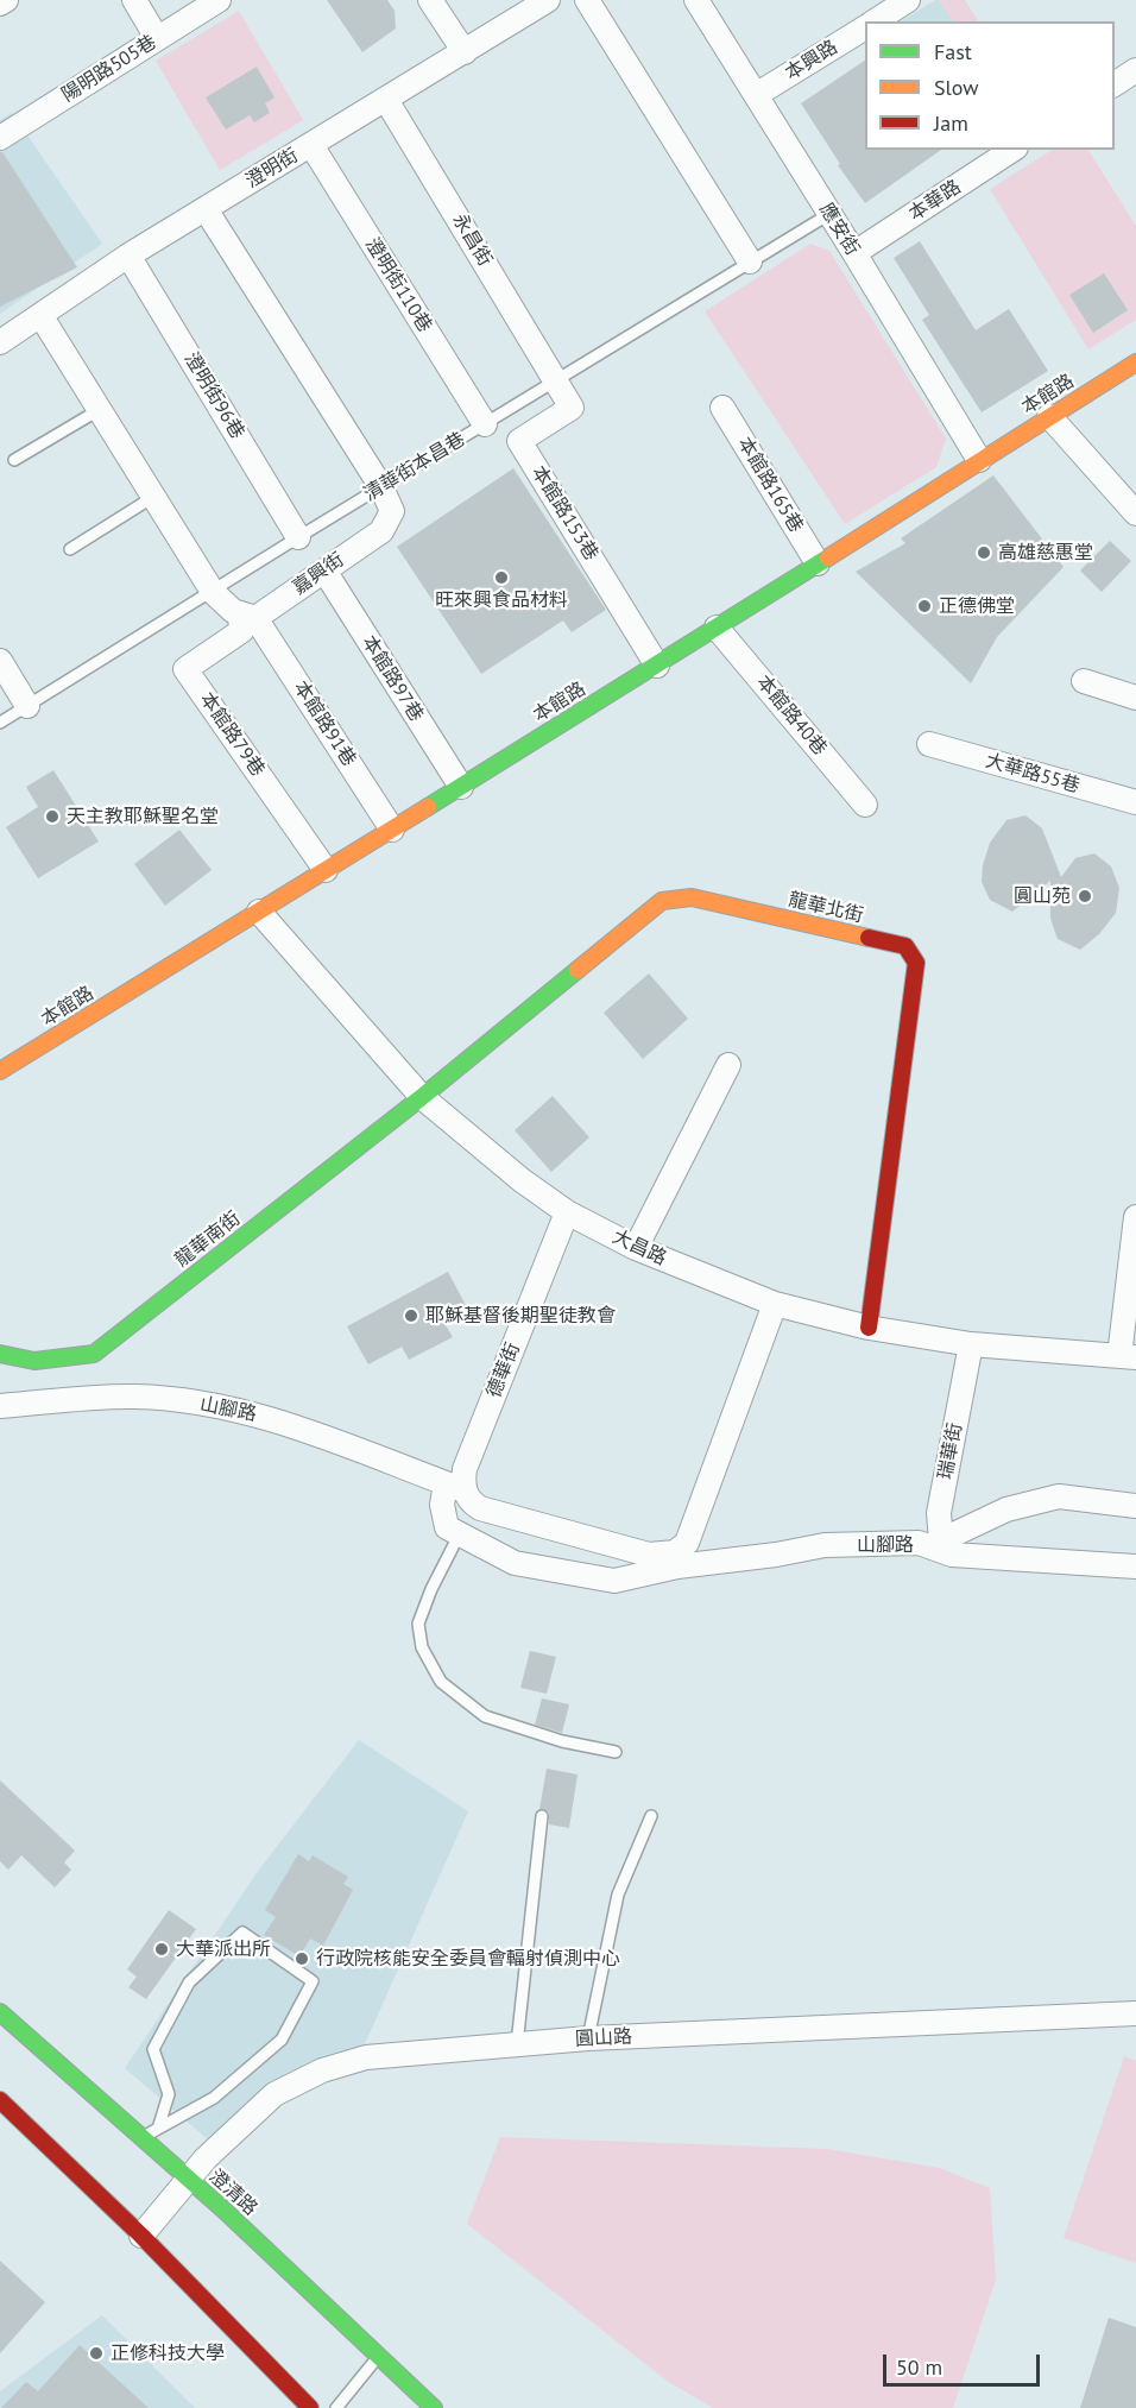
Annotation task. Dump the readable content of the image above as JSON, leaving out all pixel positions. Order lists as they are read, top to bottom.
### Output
{
  "streets": {
    "street": [
      "本興路",
      "陽明路505巷",
      "澄明街",
      "本華路",
      "應安街",
      "永昌街",
      "澄明街110巷",
      "本館路",
      "澄明街96巷",
      "本館路165巷",
      "本館路153巷",
      "嘉興街",
      "本館路97巷",
      "本館路40巷",
      "本館路91巷",
      "本館路79巷",
      "大華路55巷",
      "龍華北街",
      "龍華南街",
      "大昌路",
      "德華街",
      "山腳路",
      "瑞華街",
      "圓山路",
      "澄清路"
    ],
    "lane": ["清華街本昌巷"]
  },
  "crossings": [
    ["本興路", "應安街"],
    ["澄明街", "永昌街"],
    ["澄明街", "澄明街110巷"],
    ["澄明街", "澄明街96巷"],
    ["澄明街", "嘉興街"],
    ["本華路", "應安街"],
    ["應安街", "本館路"],
    ["應安街", "清華街本昌巷"],
    ["永昌街", "清華街本昌巷"],
    ["永昌街", "本館路153巷"],
    ["澄明街110巷", "清華街本昌巷"],
    ["本館路", "本館路165巷"],
    ["本館路", "本館路153巷"],
    ["本館路", "本館路97巷"],
    ["本館路", "本館路40巷"],
    ["本館路", "本館路91巷"],
    ["本館路", "本館路79巷"],
    ["本館路", "大昌路"],
    ["澄明街96巷", "清華街本昌巷"],
    ["清華街本昌巷", "本館路153巷"],
    ["清華街本昌巷", "嘉興街"],
    ["嘉興街", "本館路97巷"],
    ["嘉興街", "本館路91巷"],
    ["嘉興街", "本館路79巷"],
    ["本館路91巷", "本館路79巷"],
    ["龍華北街", "龍華南街"],
    ["龍華北街", "大昌路"],
    ["龍華南街", "大昌路"],
    ["大昌路", "德華街"],
    ["大昌路", "瑞華街"],
    ["德華街", "山腳路"],
    ["山腳路", "瑞華街"],
    ["圓山路", "澄清路"]
  ],
  "places": [
    "高雄慈惠堂",
    "旺來興食品材料",
    "正德佛堂",
    "天主教耶穌聖名堂",
    "圓山苑",
    "耶穌基督後期聖徒教會",
    "大華派出所",
    "行政院核能安全委員會輻射偵測中心",
    "正修科技大學"
  ],
  "legend": ["Fast", "Slow", "Jam"],
  "scale_bar": "50 m"
}
